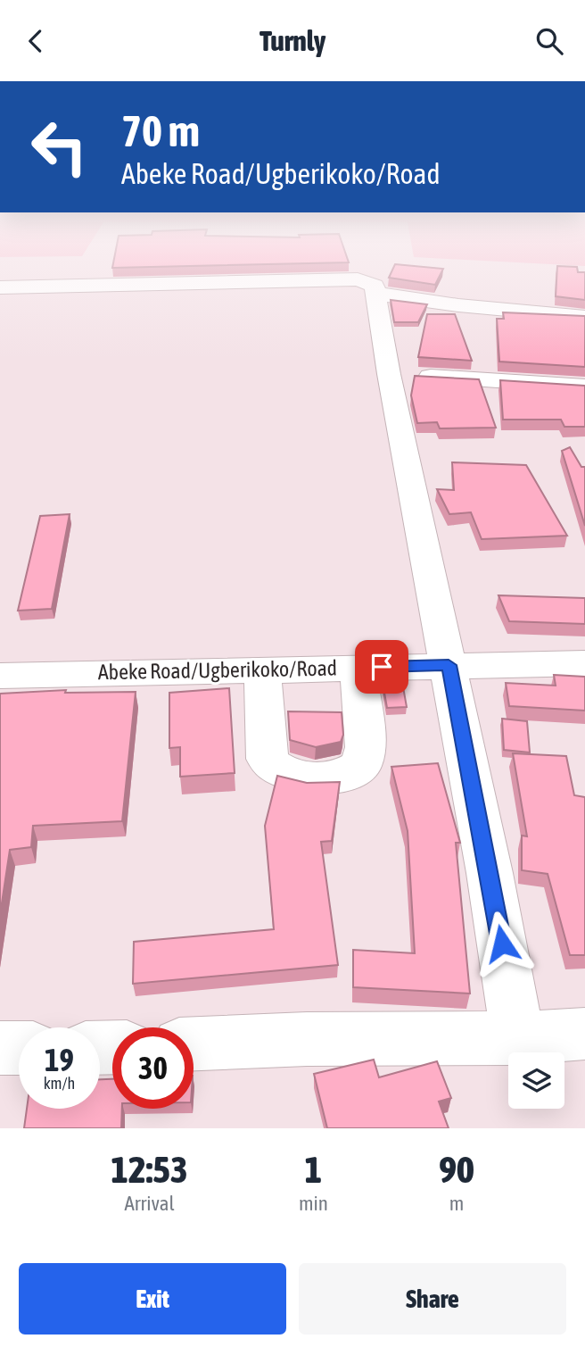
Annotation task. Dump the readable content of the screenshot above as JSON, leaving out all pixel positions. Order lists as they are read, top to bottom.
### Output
{
  "streets": {
    "street": ["Abeke Road/Ugberikoko/Road"]
  },
  "page": {
    "header": "Turnly",
    "turn": ["70 m", "Abeke Road/Ugberikoko/Road"],
    "speed": "19 km/h",
    "limit": "30",
    "eta": [
      "12:53",
      "Arrival",
      "1",
      "min",
      "90",
      "m"
    ],
    "buttons": ["Exit", "Share"]
  }
}
